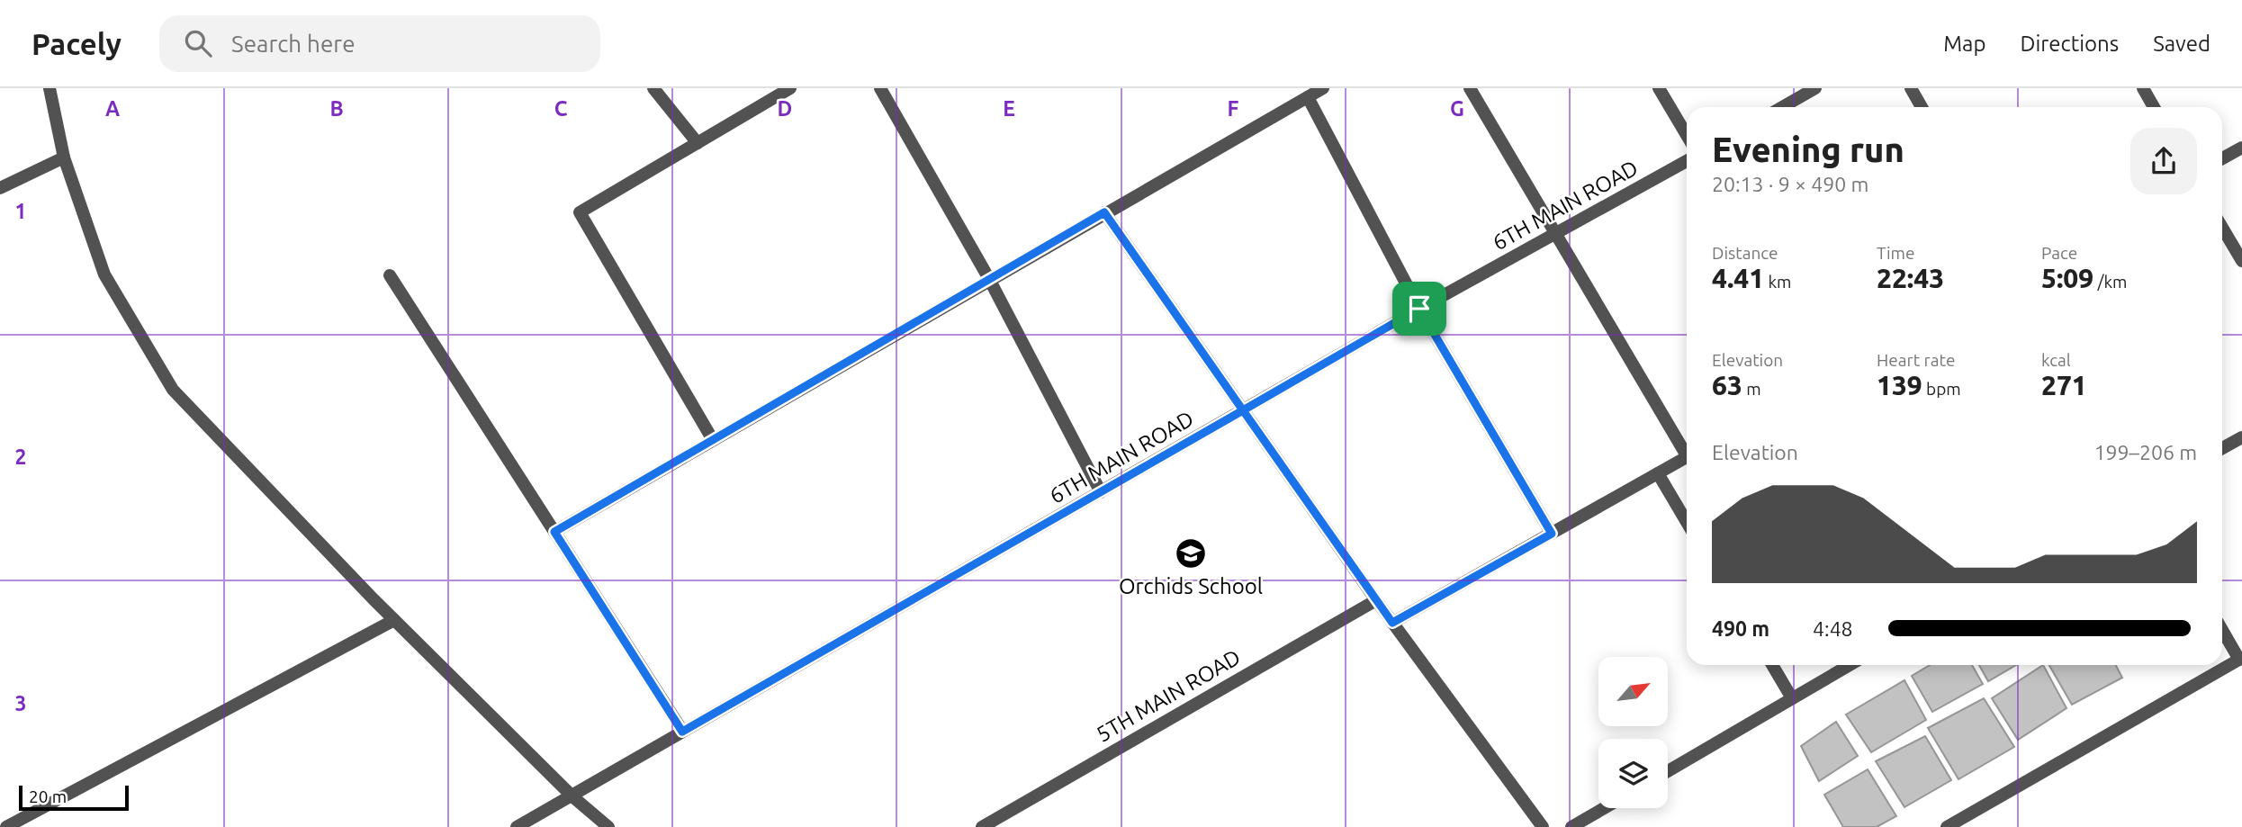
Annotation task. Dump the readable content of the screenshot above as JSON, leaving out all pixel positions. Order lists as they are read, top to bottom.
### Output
{
  "streets": {
    "street": ["6TH MAIN ROAD", "5TH MAIN ROAD"]
  },
  "places": {
    "school or university": ["Orchids School"]
  },
  "scale_bar": "20 m",
  "north": "top right",
  "page": {
    "header": "Pacely",
    "search": "Search here",
    "nav": ["Map", "Directions", "Saved"],
    "heading": ["Evening run", "20:13 · 9 × 490 m"],
    "stats": [
      ["Distance", "4.41 km"],
      ["Time", "22:43"],
      ["Pace", "5:09 /km"],
      ["Elevation", "63 m"],
      ["Heart rate", "139 bpm"],
      ["kcal", "271"]
    ],
    "chart": ["Elevation", "199–206 m"],
    "list": [
      {
        "name": "490 m",
        "note": "4:48"
      }
    ],
    "scale": "20 m"
  },
  "grid": {
    "columns": [
      "A",
      "B",
      "C",
      "D",
      "E",
      "F",
      "G"
    ],
    "rows": ["1", "2", "3"]
  }
}
